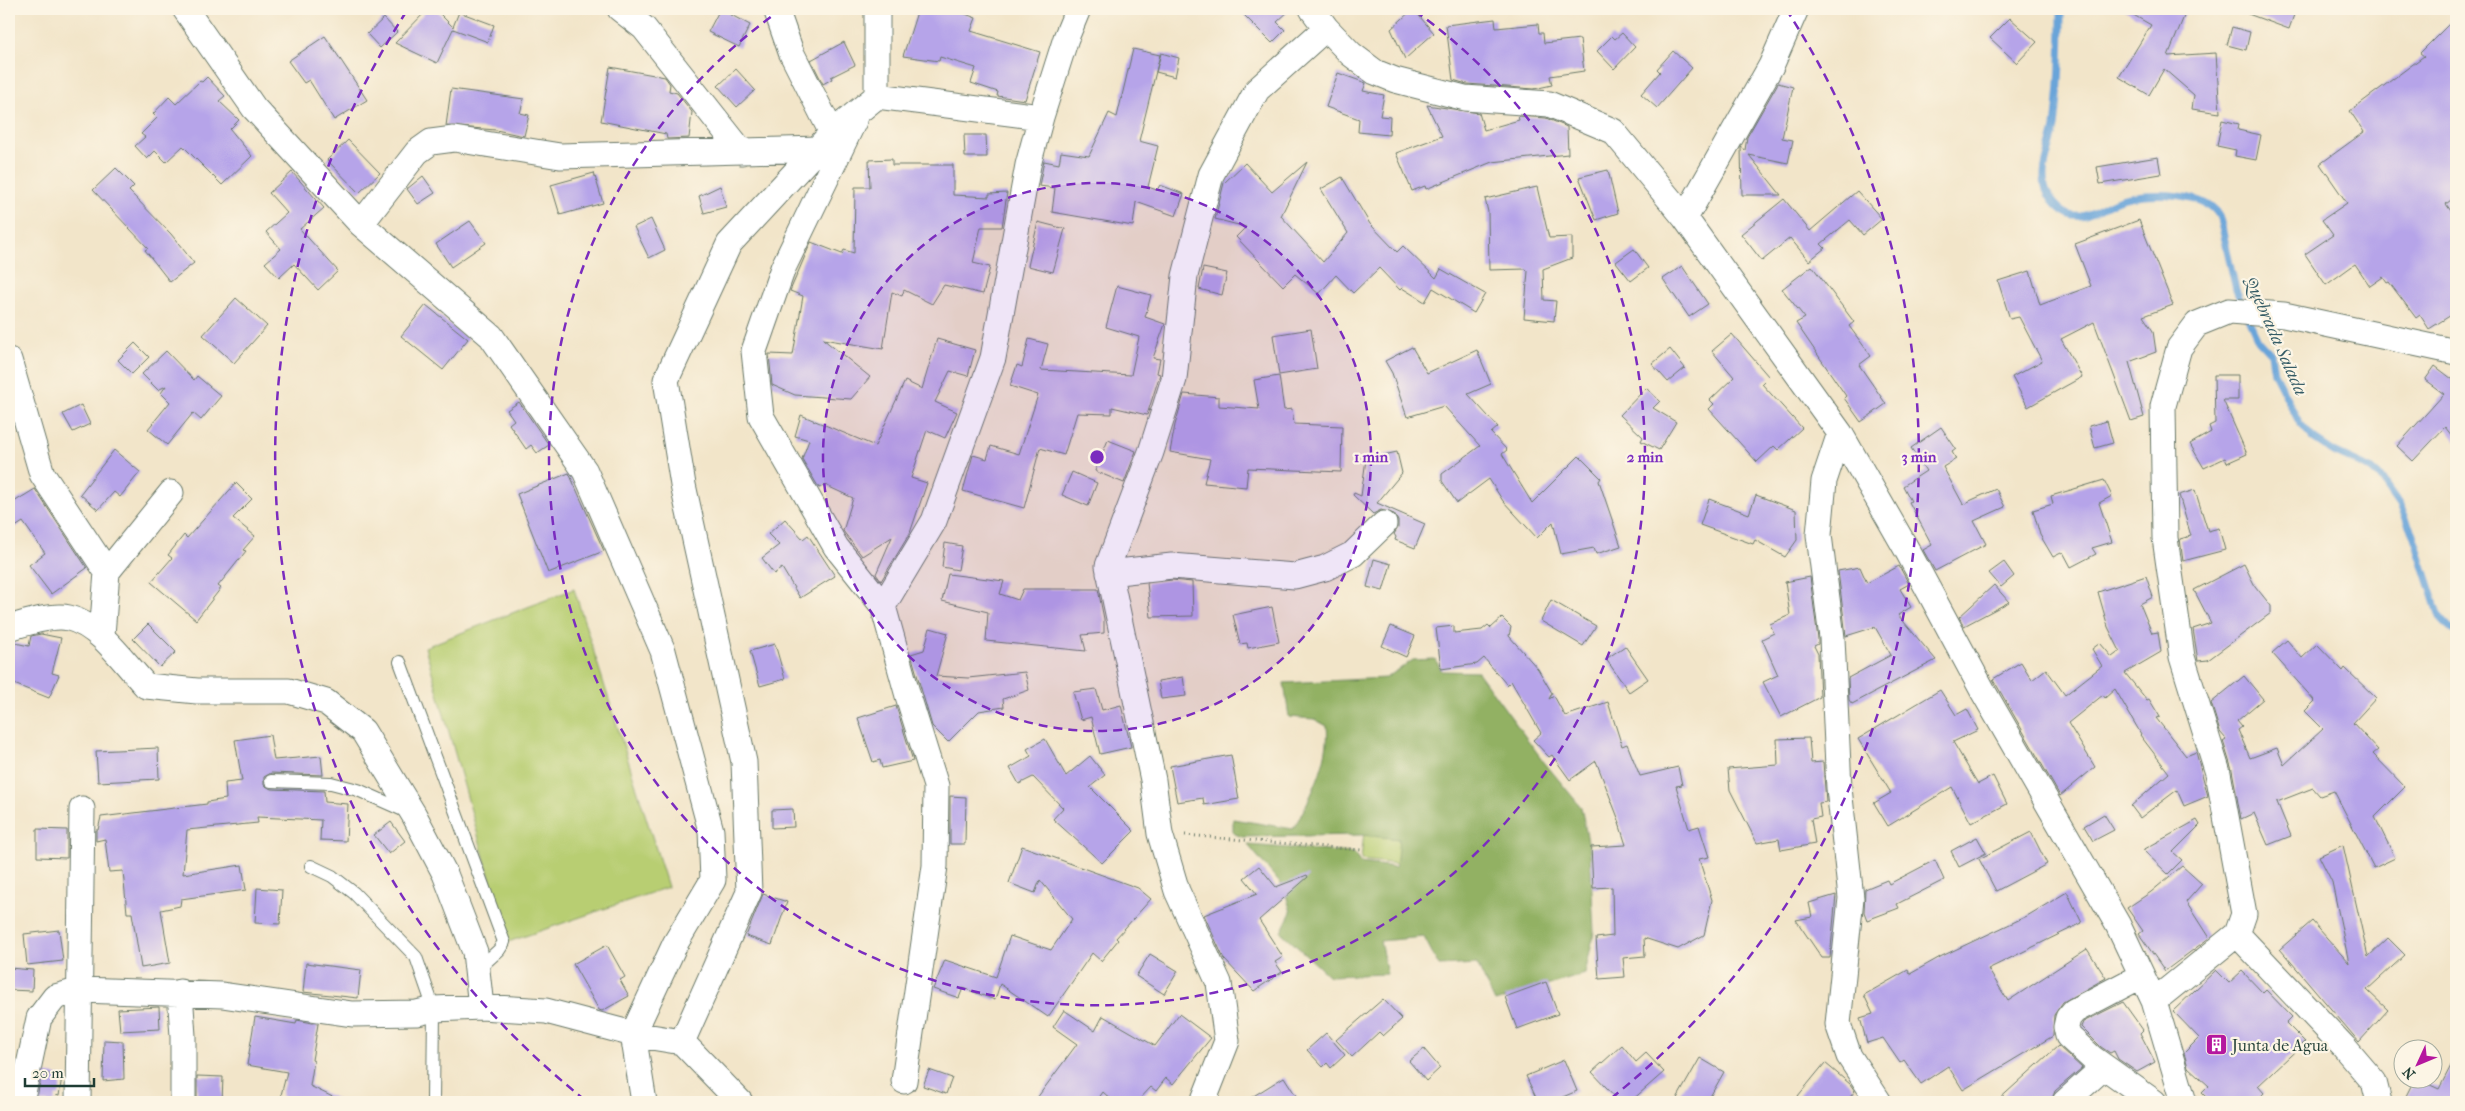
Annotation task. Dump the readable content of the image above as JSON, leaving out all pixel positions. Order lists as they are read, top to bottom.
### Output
{
  "water": ["Quebrada Salada"],
  "places": {
    "building": ["Junta de Agua"]
  },
  "scale_bar": "20 m",
  "north": "bottom left",
  "rings": ["1 min", "2 min", "3 min"]
}
